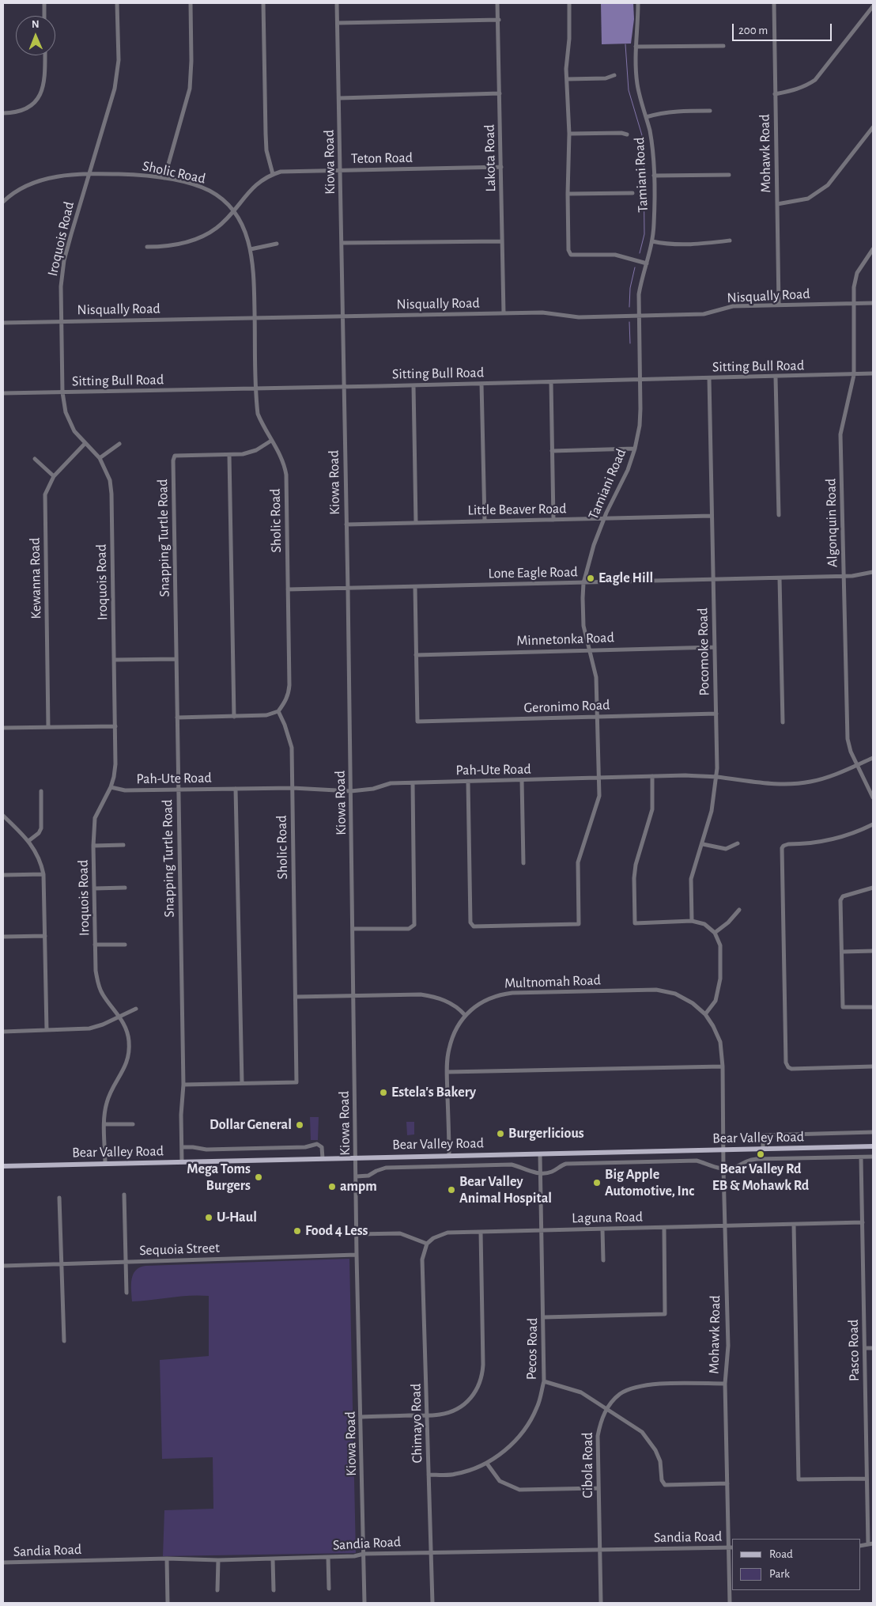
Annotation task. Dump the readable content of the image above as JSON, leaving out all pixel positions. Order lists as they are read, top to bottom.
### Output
{
  "streets": {
    "main road": ["Bear Valley Road"],
    "street": [
      "Mohawk Road",
      "Teton Road",
      "Lakota Road",
      "Kiowa Road",
      "Sholic Road",
      "Tamiani Road",
      "Iroquois Road",
      "Nisqually Road",
      "Sitting Bull Road",
      "Little Beaver Road",
      "Algonquin Road",
      "Snapping Turtle Road",
      "Lone Eagle Road",
      "Kewanna Road",
      "Minnetonka Road",
      "Pocomoke Road",
      "Geronimo Road",
      "Pah-Ute Road",
      "Multnomah Road",
      "Laguna Road",
      "Sequoia Street",
      "Pecos Road",
      "Pasco Road",
      "Chimayo Road",
      "Cibola Road",
      "Sandia Road"
    ]
  },
  "crossings": [
    ["Mohawk Road", "Nisqually Road"],
    ["Mohawk Road", "Multnomah Road"],
    ["Mohawk Road", "Bear Valley Road"],
    ["Mohawk Road", "Laguna Road"],
    ["Mohawk Road", "Cibola Road"],
    ["Mohawk Road", "Sandia Road"],
    ["Teton Road", "Lakota Road"],
    ["Teton Road", "Kiowa Road"],
    ["Teton Road", "Sholic Road"],
    ["Lakota Road", "Nisqually Road"],
    ["Kiowa Road", "Nisqually Road"],
    ["Kiowa Road", "Sitting Bull Road"],
    ["Kiowa Road", "Little Beaver Road"],
    ["Kiowa Road", "Lone Eagle Road"],
    ["Kiowa Road", "Pah-Ute Road"],
    ["Kiowa Road", "Bear Valley Road"],
    ["Kiowa Road", "Sequoia Street"],
    ["Kiowa Road", "Sandia Road"],
    ["Sholic Road", "Iroquois Road"],
    ["Sholic Road", "Nisqually Road"],
    ["Sholic Road", "Sitting Bull Road"],
    ["Sholic Road", "Lone Eagle Road"],
    ["Sholic Road", "Pah-Ute Road"],
    ["Tamiani Road", "Nisqually Road"],
    ["Tamiani Road", "Sitting Bull Road"],
    ["Tamiani Road", "Little Beaver Road"],
    ["Tamiani Road", "Lone Eagle Road"],
    ["Tamiani Road", "Minnetonka Road"],
    ["Tamiani Road", "Geronimo Road"],
    ["Tamiani Road", "Pah-Ute Road"],
    ["Iroquois Road", "Nisqually Road"],
    ["Iroquois Road", "Sitting Bull Road"],
    ["Iroquois Road", "Kewanna Road"],
    ["Iroquois Road", "Pah-Ute Road"],
    ["Iroquois Road", "Bear Valley Road"],
    ["Nisqually Road", "Algonquin Road"],
    ["Sitting Bull Road", "Algonquin Road"],
    ["Sitting Bull Road", "Pocomoke Road"],
    ["Little Beaver Road", "Pocomoke Road"],
    ["Algonquin Road", "Lone Eagle Road"],
    ["Algonquin Road", "Pah-Ute Road"],
    ["Snapping Turtle Road", "Pah-Ute Road"],
    ["Snapping Turtle Road", "Bear Valley Road"],
    ["Lone Eagle Road", "Pocomoke Road"],
    ["Minnetonka Road", "Pocomoke Road"],
    ["Minnetonka Road", "Geronimo Road"],
    ["Pocomoke Road", "Geronimo Road"],
    ["Pocomoke Road", "Pah-Ute Road"],
    ["Multnomah Road", "Bear Valley Road"],
    ["Bear Valley Road", "Pecos Road"],
    ["Laguna Road", "Pecos Road"],
    ["Laguna Road", "Pasco Road"],
    ["Laguna Road", "Chimayo Road"],
    ["Pecos Road", "Chimayo Road"],
    ["Chimayo Road", "Sandia Road"],
    ["Cibola Road", "Sandia Road"]
  ],
  "places": [
    "Eagle Hill",
    "Estela's Bakery",
    "Dollar General",
    "Burgerlicious",
    "Bear Valley Rd EB & Mohawk Rd",
    "Mega Toms Burgers",
    "Big Apple Automotive, Inc",
    "ampm",
    "Bear Valley Animal Hospital",
    "U-Haul",
    "Food 4 Less"
  ],
  "legend": ["Road", "Park"],
  "scale_bar": "200 m",
  "north": "top"
}
